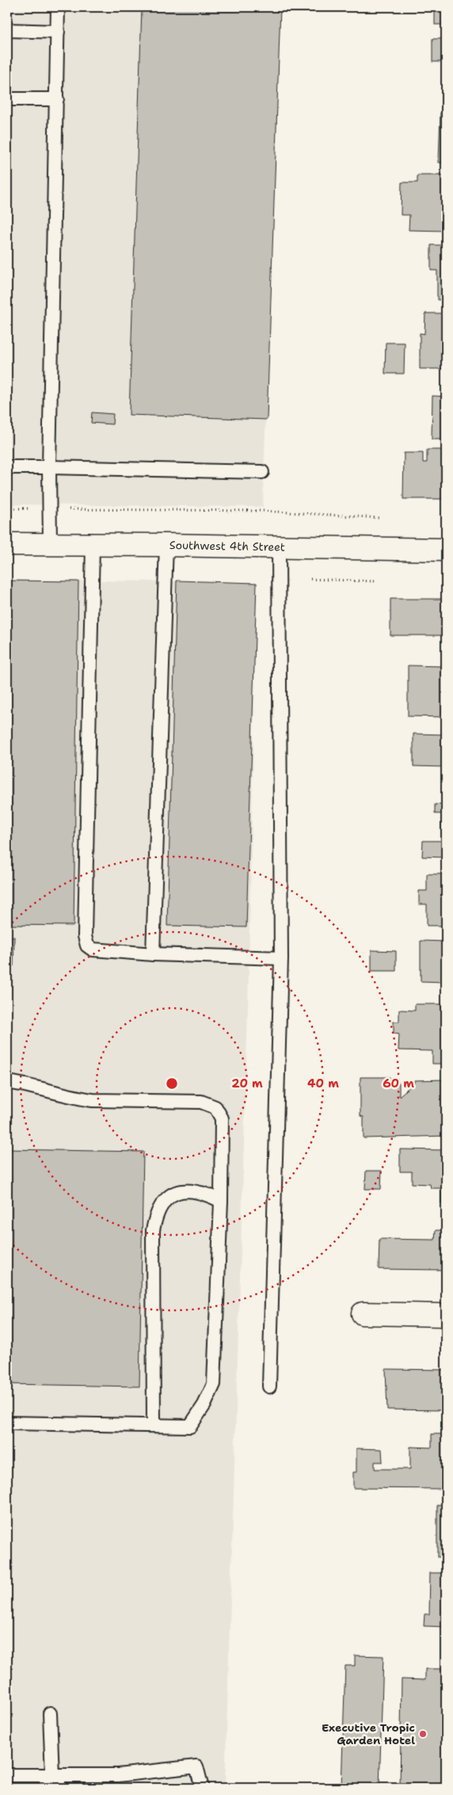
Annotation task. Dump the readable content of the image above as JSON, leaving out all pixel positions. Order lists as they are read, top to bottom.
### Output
{
  "streets": {
    "street": ["Southwest 4th Street"]
  },
  "places": ["Executive Tropic Garden Hotel"],
  "rings": ["20 m", "40 m", "60 m"]
}
